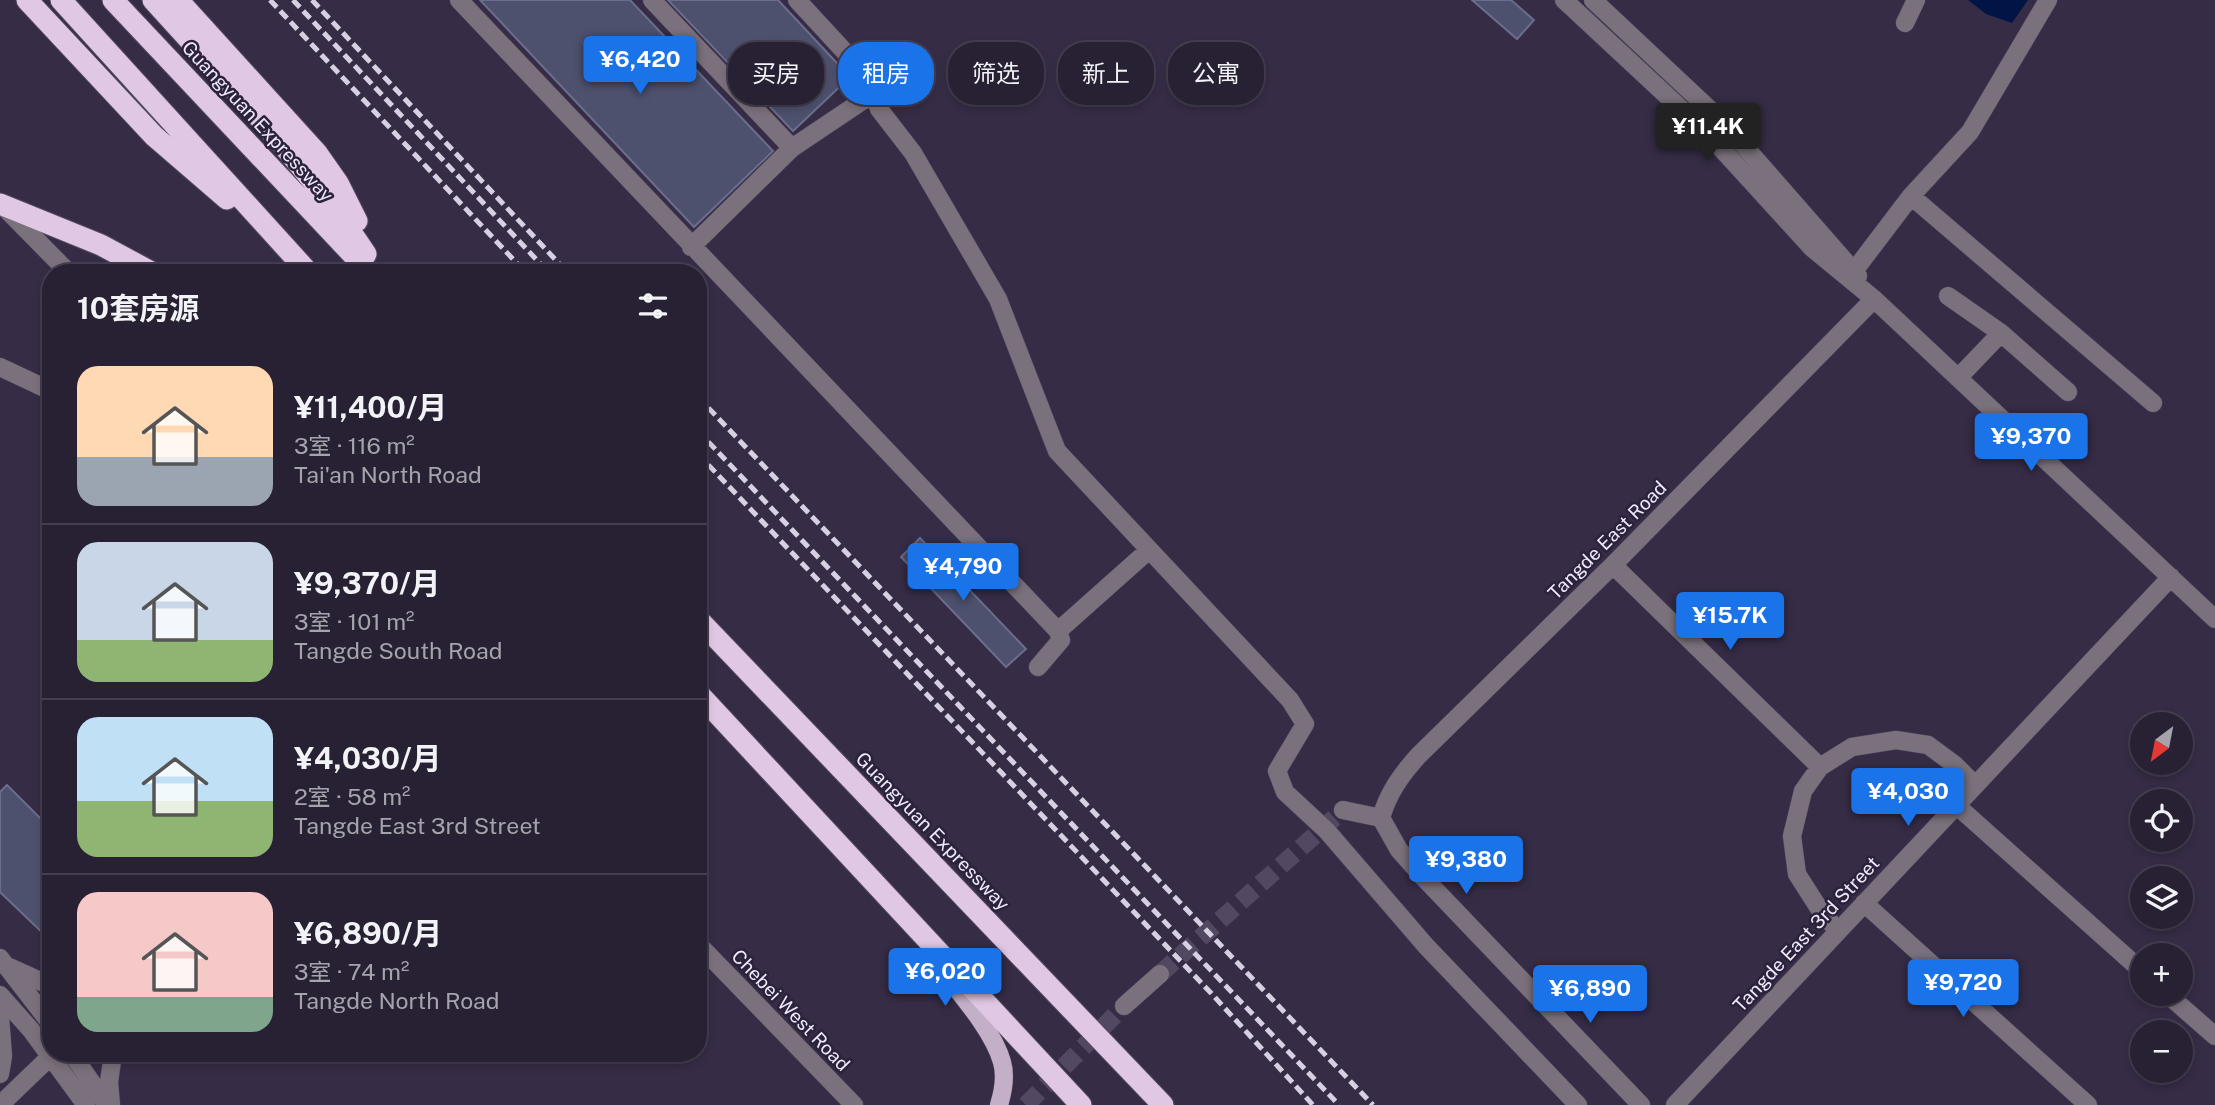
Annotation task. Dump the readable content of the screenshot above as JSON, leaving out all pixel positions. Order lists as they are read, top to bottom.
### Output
{
  "streets": {
    "highway": ["Guangyuan Expressway"],
    "street": ["Tangde East Road", "Tangde East 3rd Street", "Chebei West Road"]
  },
  "north": "bottom left",
  "page": {
    "price": [
      "¥6,420",
      "¥11.4K",
      "¥9,370",
      "¥4,790",
      "¥15.7K",
      "¥4,030",
      "¥9,380",
      "¥6,020",
      "¥9,720",
      "¥6,890"
    ],
    "chip": [
      "买房",
      "租房",
      "筛选",
      "新上",
      "公寓"
    ],
    "heading": "10套房源",
    "list": [
      {
        "name": "¥11,400/月",
        "note": "3室 · 116 m² · Tai'an North Road"
      },
      {
        "name": "¥9,370/月",
        "note": "3室 · 101 m² · Tangde South Road"
      },
      {
        "name": "¥4,030/月",
        "note": "2室 · 58 m² · Tangde East 3rd Street"
      },
      {
        "name": "¥6,890/月",
        "note": "3室 · 74 m² · Tangde North Road"
      }
    ],
    "map_buttons": ["+", "−"]
  }
}
